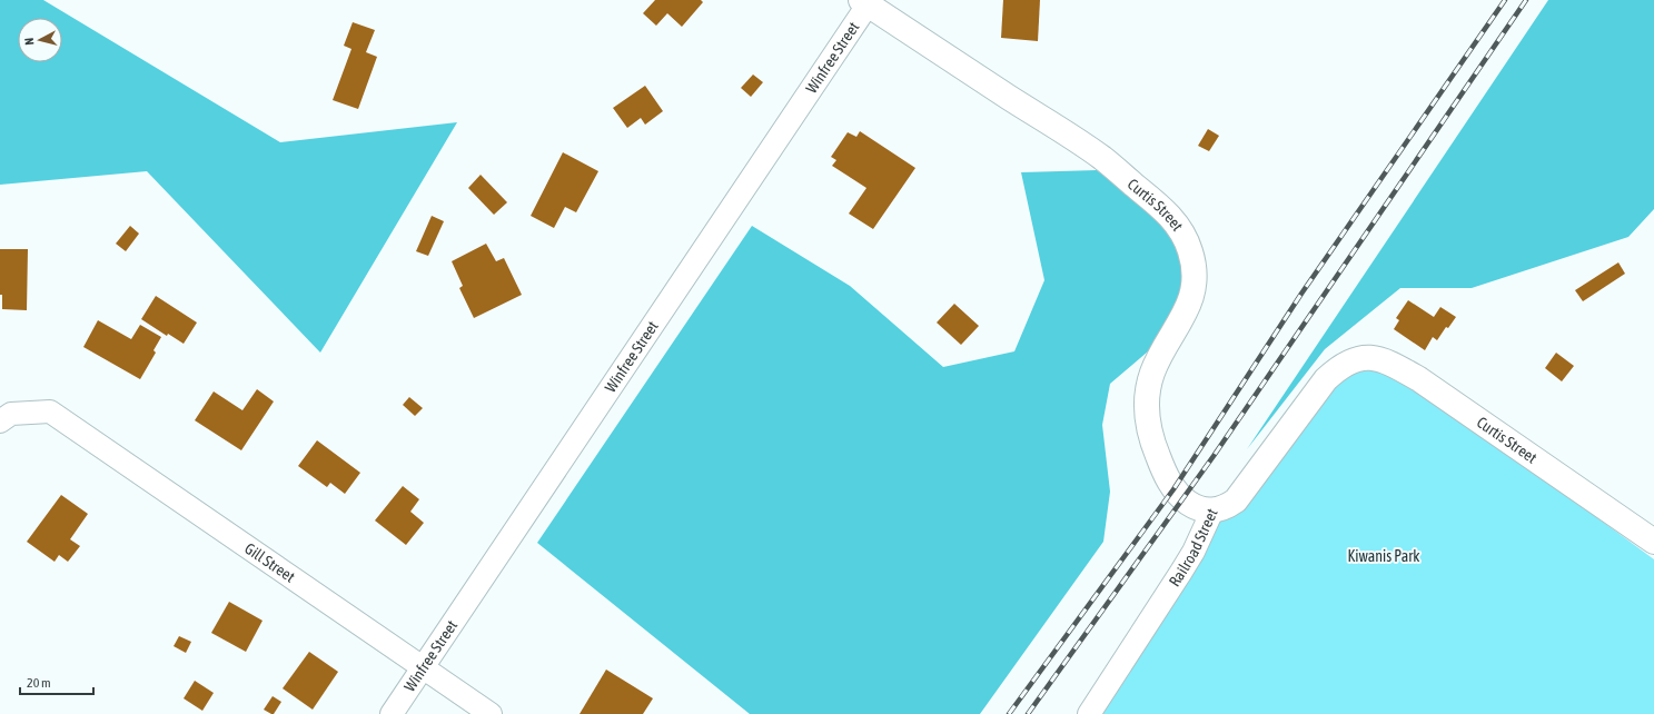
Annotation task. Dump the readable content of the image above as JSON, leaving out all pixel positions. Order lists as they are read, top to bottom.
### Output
{
  "streets": {
    "street": [
      "Winfree Street",
      "Curtis Street",
      "Railroad Street",
      "Gill Street"
    ]
  },
  "crossings": [
    ["Winfree Street", "Curtis Street"],
    ["Winfree Street", "Gill Street"],
    ["Curtis Street", "Railroad Street"]
  ],
  "parks": ["Kiwanis Park"],
  "scale_bar": "20 m",
  "north": "left"
}
